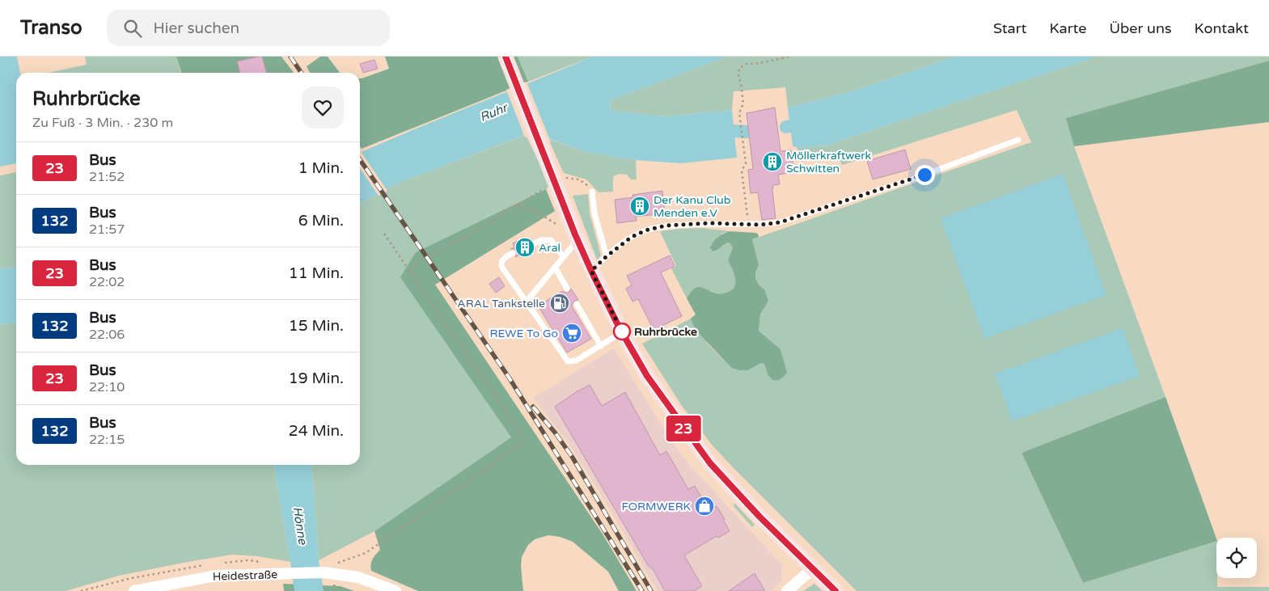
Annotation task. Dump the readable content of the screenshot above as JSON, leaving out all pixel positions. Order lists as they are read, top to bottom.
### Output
{
  "streets": {
    "street": ["Heidestraße"]
  },
  "water": ["Ruhr", "Hönne"],
  "places": {
    "building": ["Möllerkraftwerk Schwitten", "Der Kanu Club Menden e.V", "Aral"],
    "fuel station": ["ARAL Tankstelle"],
    "other": ["Ruhrbrücke"],
    "supermarket": ["REWE To Go"],
    "shop": ["FORMWERK"]
  },
  "lines": ["bus line 23"],
  "page": {
    "header": "Transo",
    "search": "Hier suchen",
    "nav": [
      "Start",
      "Karte",
      "Über uns",
      "Kontakt"
    ],
    "on_map": "23",
    "heading": ["Ruhrbrücke", "Zu Fuß · 3 Min. · 230 m"],
    "list": [
      {
        "mark": "23",
        "name": "Bus",
        "note": "21:52",
        "value": "1 Min."
      },
      {
        "mark": "132",
        "name": "Bus",
        "note": "21:57",
        "value": "6 Min."
      },
      {
        "mark": "23",
        "name": "Bus",
        "note": "22:02",
        "value": "11 Min."
      },
      {
        "mark": "132",
        "name": "Bus",
        "note": "22:06",
        "value": "15 Min."
      },
      {
        "mark": "23",
        "name": "Bus",
        "note": "22:10",
        "value": "19 Min."
      },
      {
        "mark": "132",
        "name": "Bus",
        "note": "22:15",
        "value": "24 Min."
      }
    ]
  }
}
